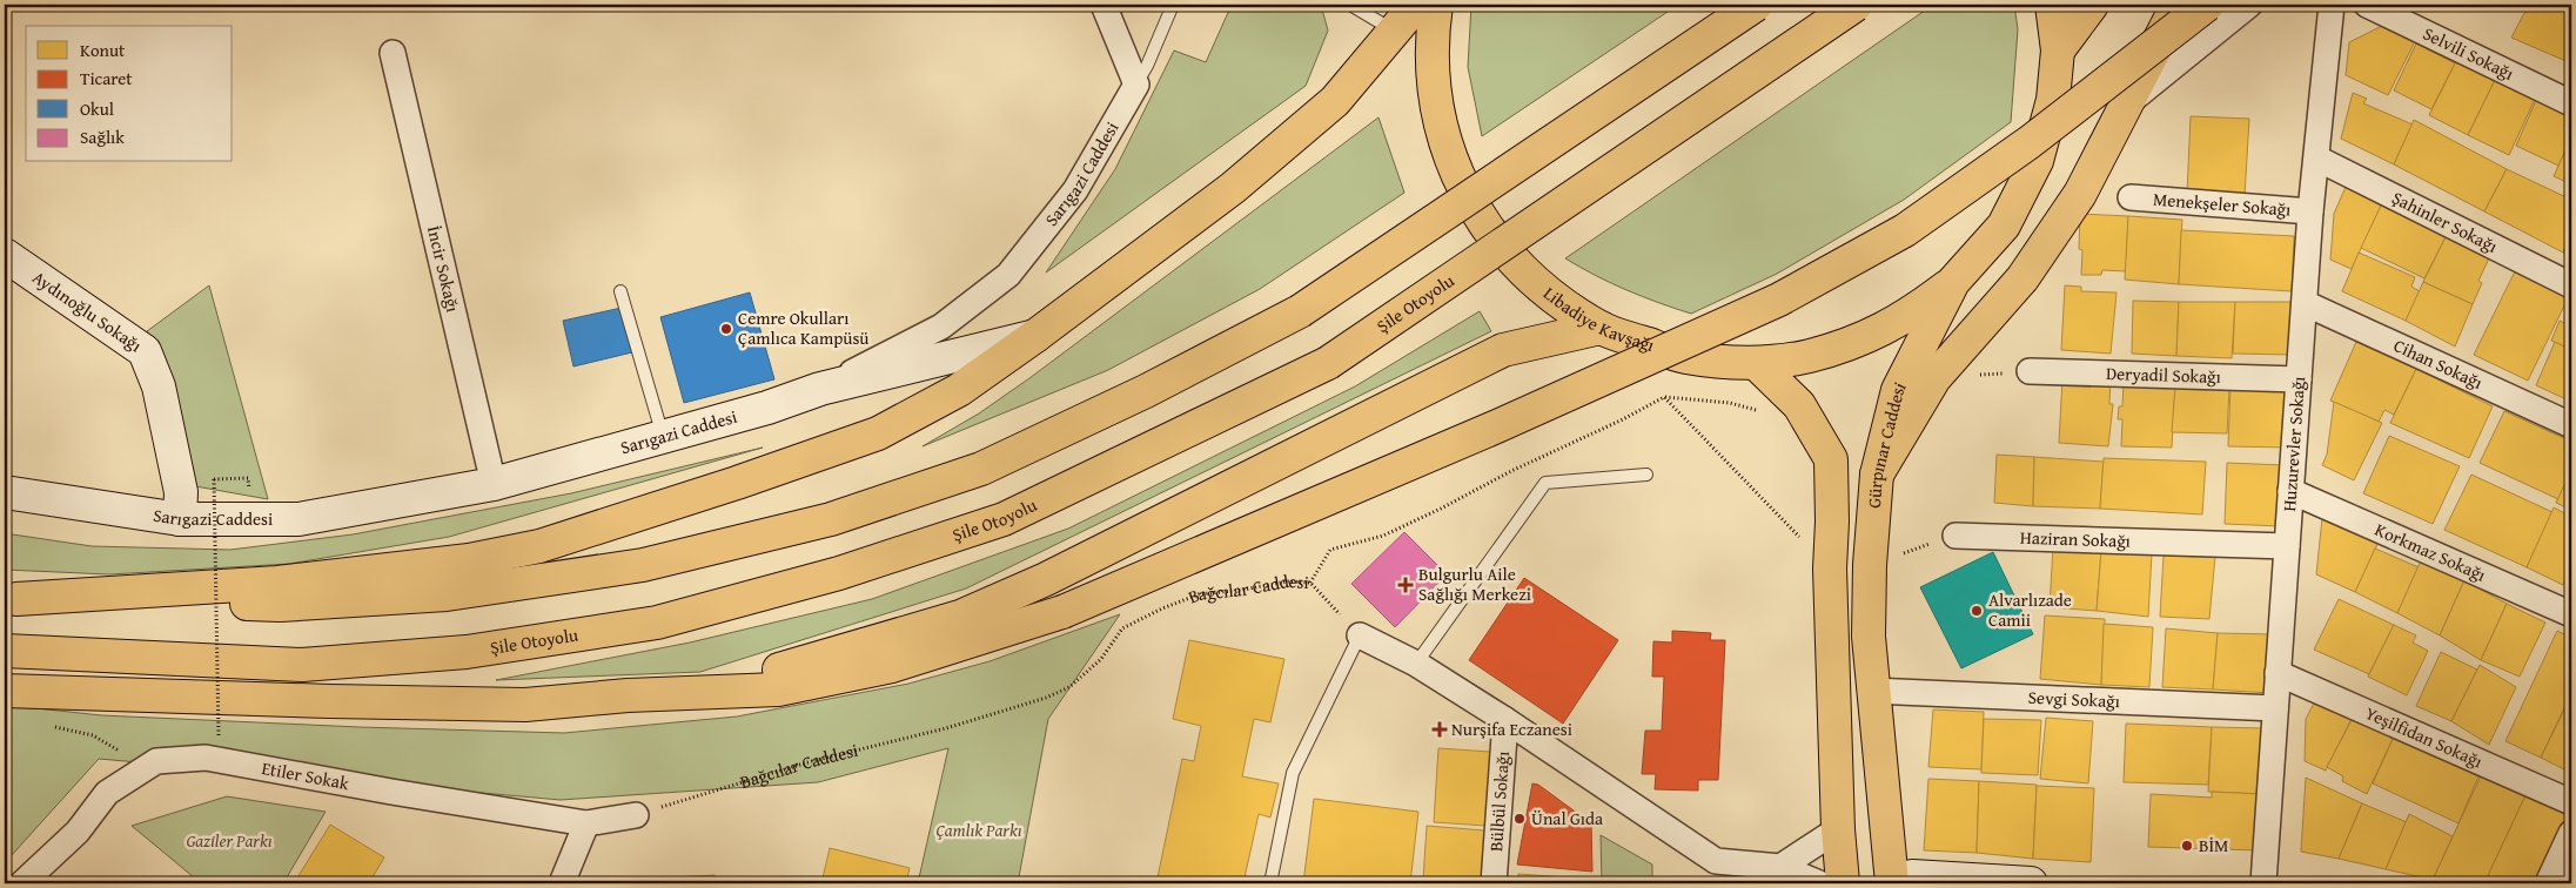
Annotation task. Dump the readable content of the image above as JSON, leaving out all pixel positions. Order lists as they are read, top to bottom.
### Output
{
  "streets": {
    "main road": [
      "Sarıgazi Caddesi",
      "Şile Otoyolu",
      "Aydınoğlu Sokağı",
      "Libadiye Kavşağı",
      "Gürpınar Caddesi"
    ],
    "street": [
      "Selvili Sokağı",
      "Menekşeler Sokağı",
      "Şahinler Sokağı",
      "İncir Sokağı",
      "Cihan Sokağı",
      "Deryadil Sokağı",
      "Huzurevler Sokağı",
      "Haziran Sokağı",
      "Korkmaz Sokağı",
      "Sevgi Sokağı",
      "Yeşilfidan Sokağı",
      "Etiler Sokak",
      "Bülbül Sokağı"
    ],
    "path": ["Bağcılar Caddesi"]
  },
  "crossings": [
    ["Sarıgazi Caddesi", "İncir Sokağı"],
    ["Sarıgazi Caddesi", "Aydınoğlu Sokağı"],
    ["Menekşeler Sokağı", "Huzurevler Sokağı"],
    ["Şahinler Sokağı", "Huzurevler Sokağı"],
    ["Libadiye Kavşağı", "Gürpınar Caddesi"],
    ["Cihan Sokağı", "Huzurevler Sokağı"],
    ["Deryadil Sokağı", "Huzurevler Sokağı"],
    ["Huzurevler Sokağı", "Haziran Sokağı"],
    ["Huzurevler Sokağı", "Korkmaz Sokağı"],
    ["Huzurevler Sokağı", "Sevgi Sokağı"],
    ["Huzurevler Sokağı", "Yeşilfidan Sokağı"],
    ["Gürpınar Caddesi", "Sevgi Sokağı"],
    ["Bağcılar Caddesi", "Etiler Sokak"]
  ],
  "parks": ["Çamlık Parkı", "Gaziler Parkı"],
  "places": {
    "other": [
      "Cemre Okulları Çamlıca Kampüsü",
      "Alvarlızade Camii",
      "Ünal Gıda",
      "BİM"
    ],
    "health": ["Bulgurlu Aile Sağlığı Merkezi", "Nurşifa Eczanesi"]
  },
  "legend": [
    "Konut",
    "Ticaret",
    "Okul",
    "Sağlık"
  ]
}
